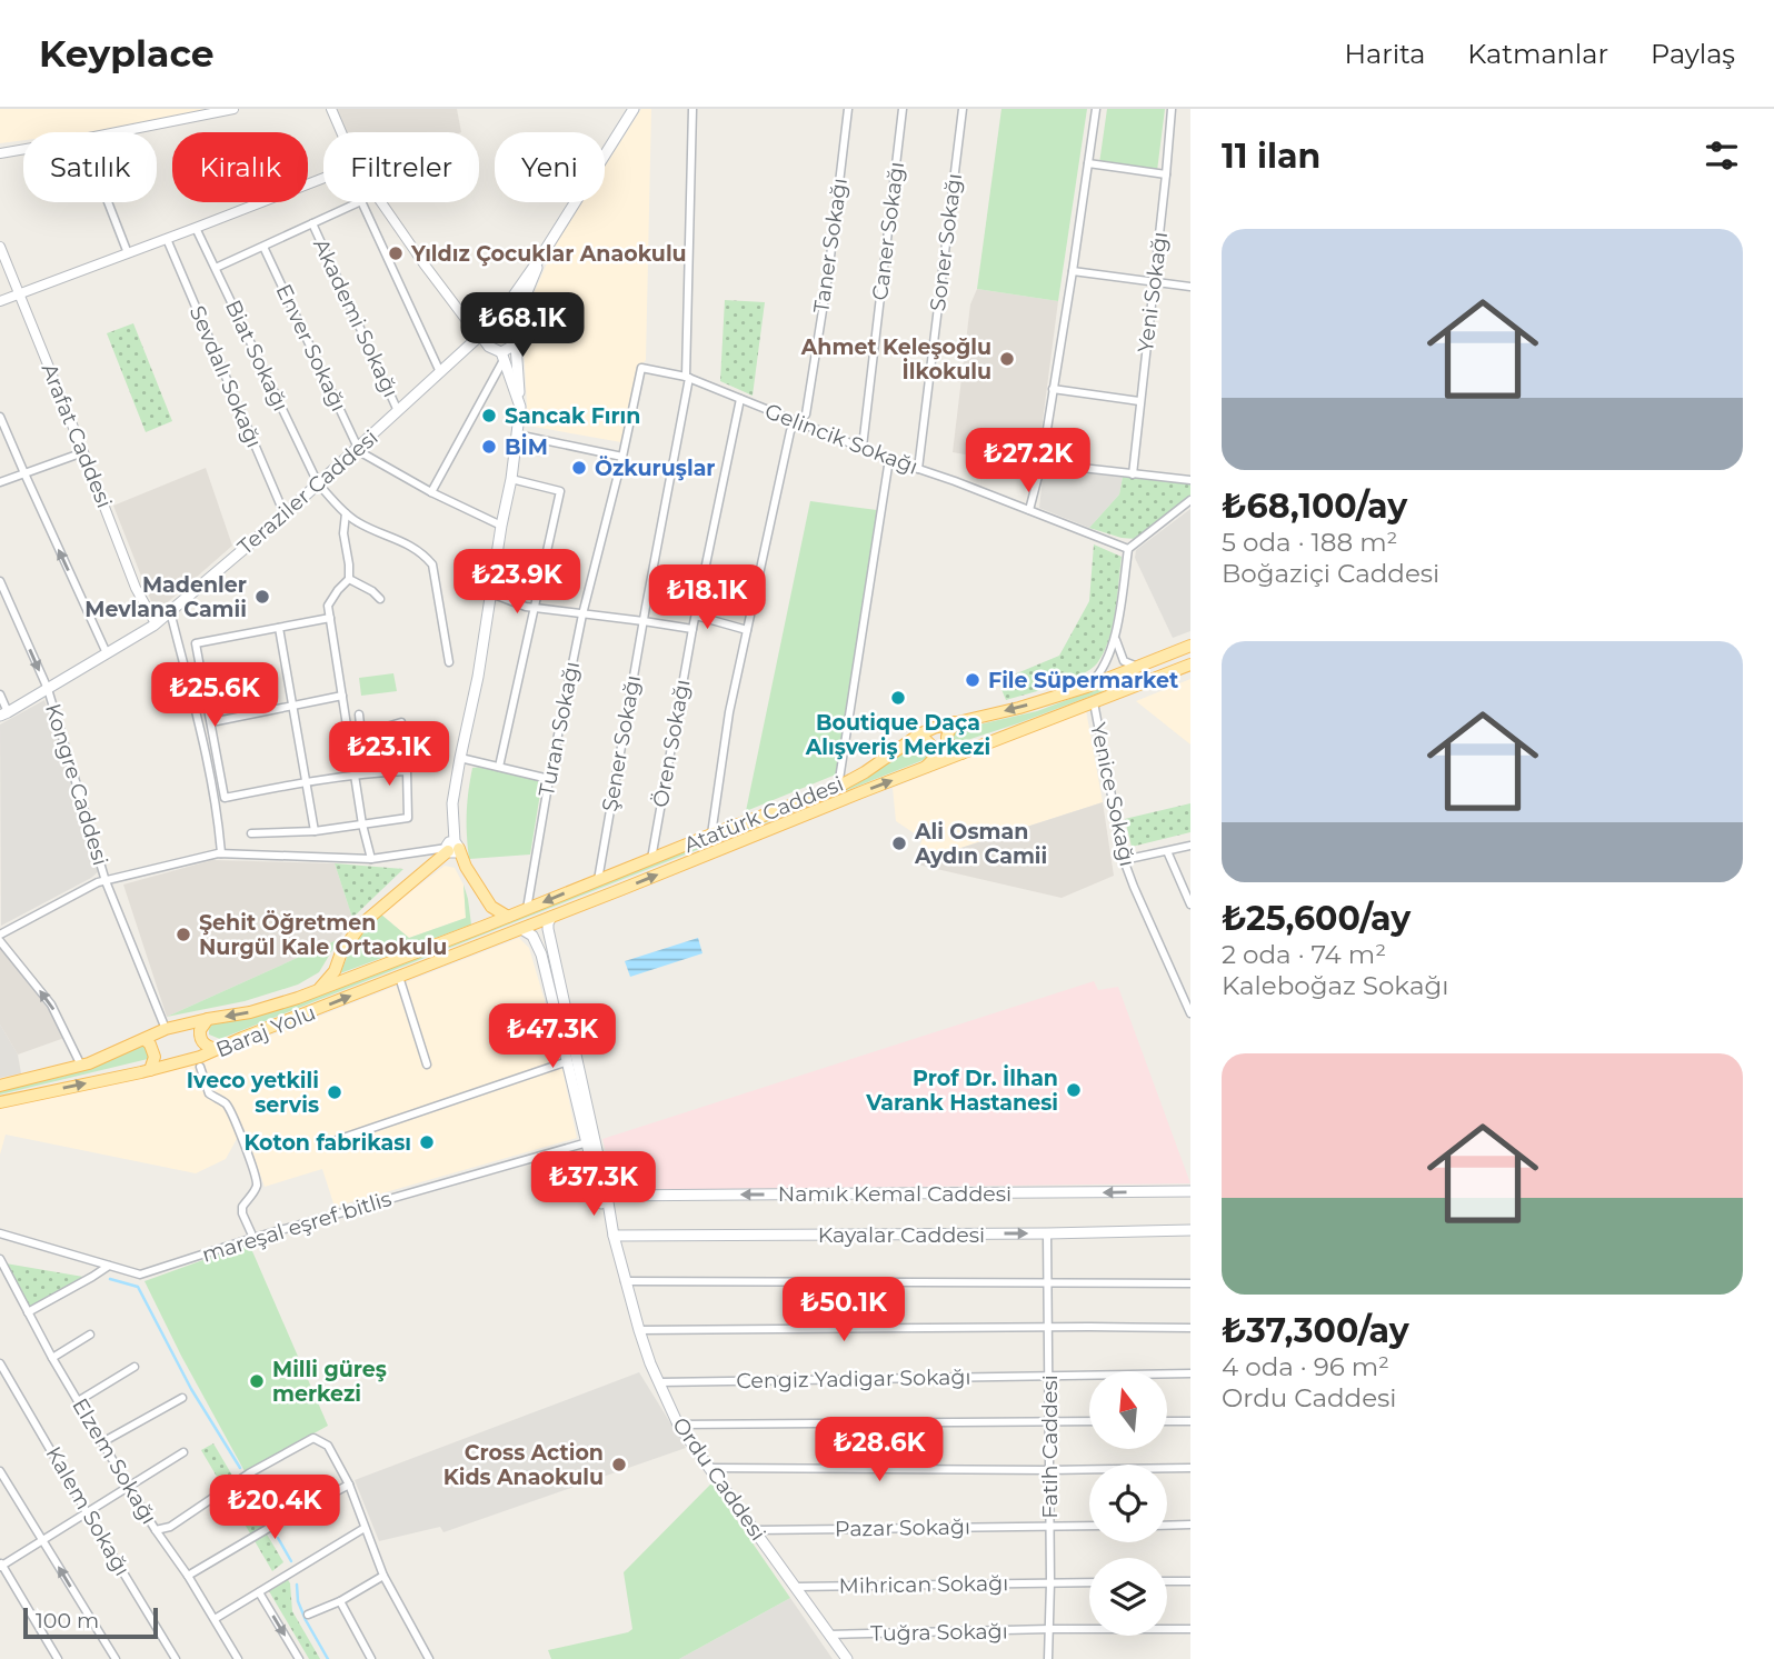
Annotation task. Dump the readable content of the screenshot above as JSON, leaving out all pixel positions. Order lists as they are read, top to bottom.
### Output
{
  "streets": {
    "main road": [
      "Teraziler Caddesi",
      "Atatürk Caddesi",
      "Baraj Yolu",
      "Namık Kemal Caddesi",
      "Kayalar Caddesi",
      "Ordu Caddesi"
    ],
    "street": [
      "Caner Sokağı",
      "Soner Sokağı",
      "Taner Sokağı",
      "Yeni Sokağı",
      "Akademi Sokağı",
      "Enver Sokağı",
      "Biat Sokağı",
      "Sevdalı Sokağı",
      "Arafat Caddesi",
      "Gelincik Sokağı",
      "Turan Sokağı",
      "Şener Sokağı",
      "Ören Sokağı",
      "Kongre Caddesi",
      "Yenice Sokağı",
      "mareşal eşref bitlis",
      "Cengiz Yadigar Sokağı",
      "Fatih Caddesi",
      "Elzem Sokağı",
      "Kalem Sokağı",
      "Pazar Sokağı",
      "Mihrican Sokağı",
      "Tuğra Sokağı"
    ]
  },
  "crossings": [
    ["Caner Sokağı", "Gelincik Sokağı"],
    ["Soner Sokağı", "Gelincik Sokağı"],
    ["Taner Sokağı", "Gelincik Sokağı"],
    ["Taner Sokağı", "Atatürk Caddesi"],
    ["Akademi Sokağı", "Teraziler Caddesi"],
    ["Enver Sokağı", "Teraziler Caddesi"],
    ["Biat Sokağı", "Teraziler Caddesi"],
    ["Sevdalı Sokağı", "Teraziler Caddesi"],
    ["Arafat Caddesi", "Teraziler Caddesi"],
    ["Gelincik Sokağı", "Turan Sokağı"],
    ["Gelincik Sokağı", "Şener Sokağı"],
    ["Gelincik Sokağı", "Ören Sokağı"],
    ["Teraziler Caddesi", "Kongre Caddesi"],
    ["Turan Sokağı", "Şener Sokağı"],
    ["Turan Sokağı", "Atatürk Caddesi"],
    ["Şener Sokağı", "Atatürk Caddesi"],
    ["Ören Sokağı", "Atatürk Caddesi"],
    ["Kongre Caddesi", "Baraj Yolu"],
    ["Yenice Sokağı", "Atatürk Caddesi"],
    ["Atatürk Caddesi", "Baraj Yolu"],
    ["Atatürk Caddesi", "Ordu Caddesi"],
    ["Baraj Yolu", "Ordu Caddesi"],
    ["Namık Kemal Caddesi", "Ordu Caddesi"],
    ["mareşal eşref bitlis", "Ordu Caddesi"],
    ["Kayalar Caddesi", "Fatih Caddesi"],
    ["Kayalar Caddesi", "Ordu Caddesi"],
    ["Cengiz Yadigar Sokağı", "Fatih Caddesi"],
    ["Cengiz Yadigar Sokağı", "Ordu Caddesi"],
    ["Fatih Caddesi", "Pazar Sokağı"],
    ["Fatih Caddesi", "Mihrican Sokağı"],
    ["Fatih Caddesi", "Tuğra Sokağı"],
    ["Ordu Caddesi", "Pazar Sokağı"],
    ["Ordu Caddesi", "Mihrican Sokağı"],
    ["Ordu Caddesi", "Tuğra Sokağı"]
  ],
  "one_way": ["Namık Kemal Caddesi", "Kayalar Caddesi"],
  "places": [
    "Yıldız Çocuklar Anaokulu",
    "Ahmet Keleşoğlu İlkokulu",
    "Sancak Fırın",
    "BİM",
    "Özkuruşlar",
    "Madenler Mevlana Camii",
    "File Süpermarket",
    "Boutique Daça Alışveriş Merkezi",
    "Ali Osman Aydın Camii",
    "Şehit Öğretmen Nurgül Kale Ortaokulu",
    "Prof Dr. İlhan Varank Hastanesi",
    "Iveco yetkili servis",
    "Koton fabrikası",
    "Milli güreş merkezi",
    "Cross Action Kids Anaokulu"
  ],
  "scale_bar": "100 m",
  "north": "top",
  "page": {
    "header": "Keyplace",
    "nav": ["Harita", "Katmanlar", "Paylaş"],
    "heading": "11 ilan",
    "chip": [
      "Satılık",
      "Kiralık",
      "Filtreler",
      "Yeni"
    ],
    "list": [
      {
        "name": "₺68,100/ay",
        "note": "5 oda · 188 m² · Boğaziçi Caddesi"
      },
      {
        "name": "₺25,600/ay",
        "note": "2 oda · 74 m² · Kaleboğaz Sokağı"
      },
      {
        "name": "₺37,300/ay",
        "note": "4 oda · 96 m² · Ordu Caddesi"
      }
    ],
    "price": [
      "₺68.1K",
      "₺27.2K",
      "₺23.9K",
      "₺18.1K",
      "₺25.6K",
      "₺23.1K",
      "₺47.3K",
      "₺37.3K",
      "₺50.1K",
      "₺28.6K",
      "₺20.4K"
    ],
    "scale": "100 m"
  }
}
